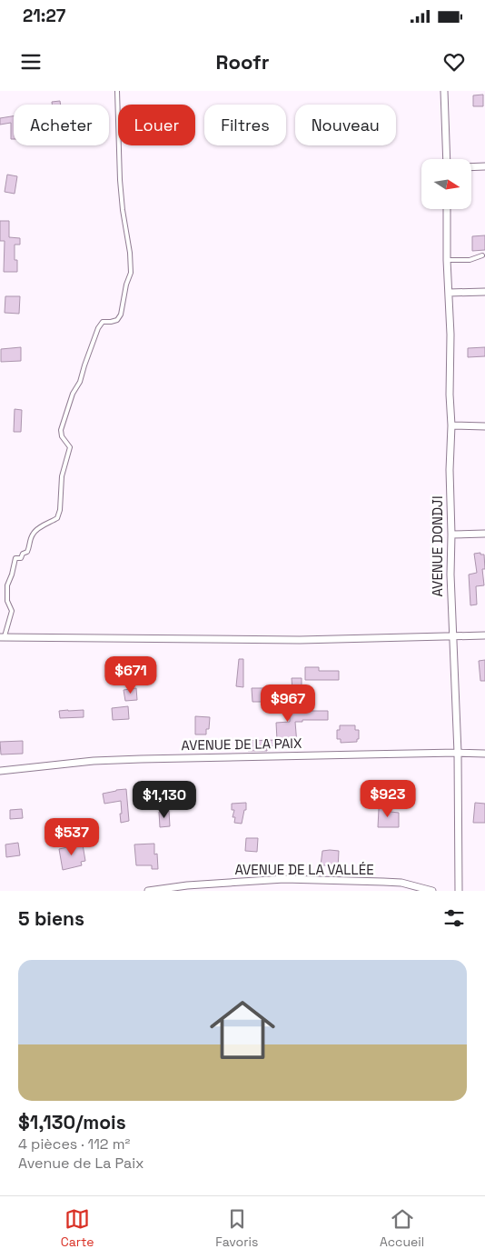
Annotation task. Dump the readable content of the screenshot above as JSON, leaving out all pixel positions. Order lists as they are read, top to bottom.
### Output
{
  "streets": {
    "street": ["AVENUE DONDJI", "AVENUE DE LA PAIX", "AVENUE DE LA VALLÉE"]
  },
  "crossings": [
    ["AVENUE DONDJI", "AVENUE DE LA PAIX"]
  ],
  "north": "right",
  "page": {
    "status": "21:27",
    "header": "Roofr",
    "chip": [
      "Acheter",
      "Louer",
      "Filtres",
      "Nouveau"
    ],
    "price": [
      "$671",
      "$967",
      "$923",
      "$1,130",
      "$537"
    ],
    "heading": "5 biens",
    "list": [
      {
        "name": "$1,130/mois",
        "note": "4 pièces · 112 m² · Avenue de La Paix"
      }
    ],
    "tabs": ["Carte", "Favoris", "Accueil"]
  }
}
